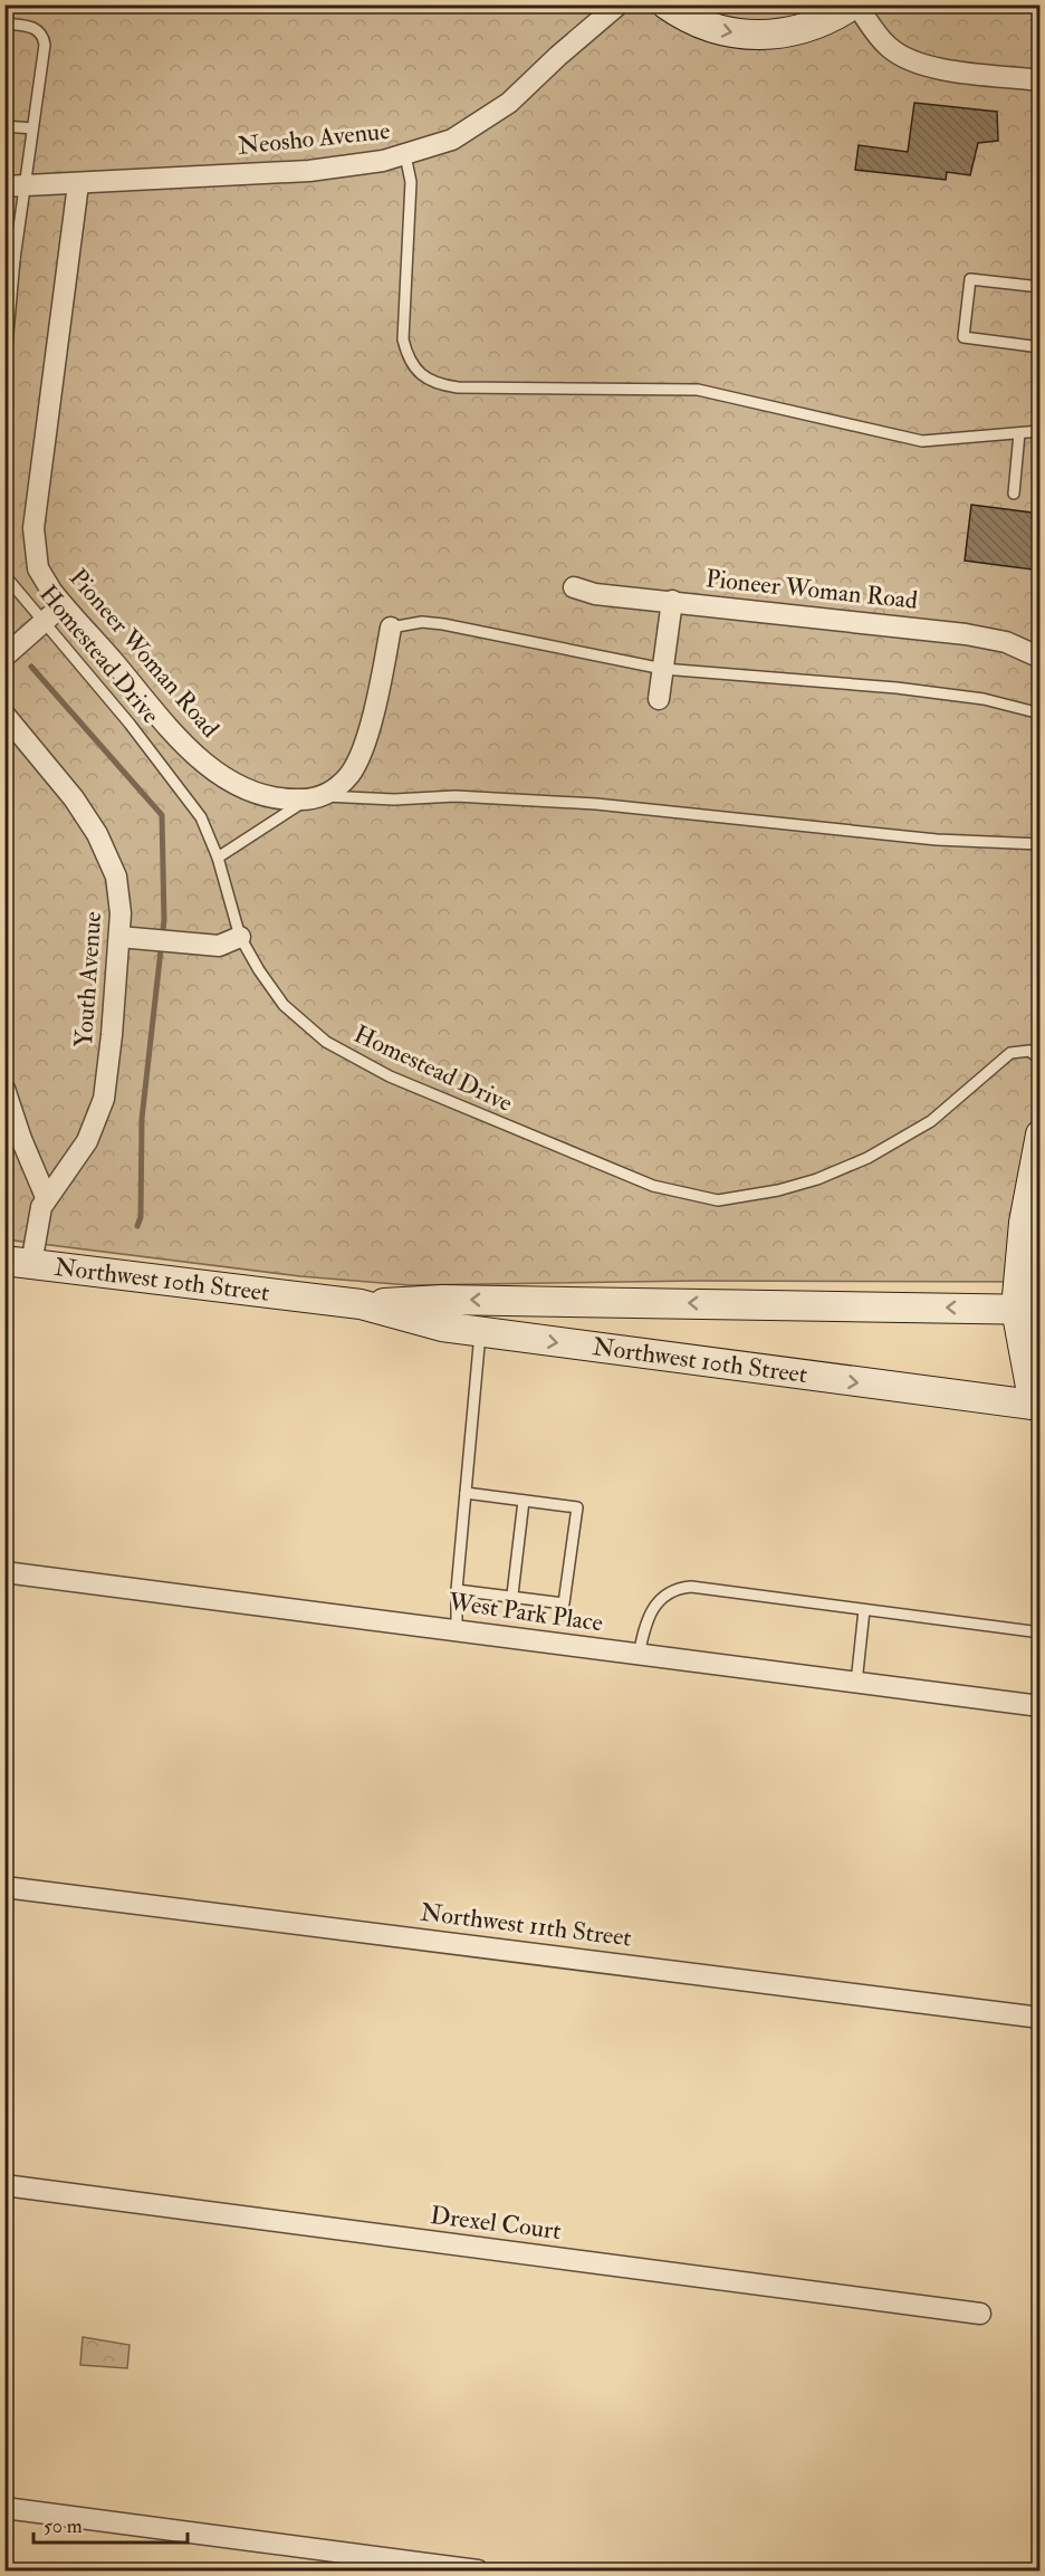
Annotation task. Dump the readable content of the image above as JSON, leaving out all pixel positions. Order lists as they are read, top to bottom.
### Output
{
  "streets": {
    "main road": ["Northwest 10th Street"],
    "street": [
      "Neosho Avenue",
      "Pioneer Woman Road",
      "Youth Avenue",
      "West Park Place",
      "Northwest 11th Street",
      "Drexel Court"
    ],
    "lane": ["Homestead Drive"]
  },
  "crossings": [
    ["Neosho Avenue", "Pioneer Woman Road"],
    ["Youth Avenue", "Northwest 10th Street"]
  ],
  "scale_bar": "50 m"
}
